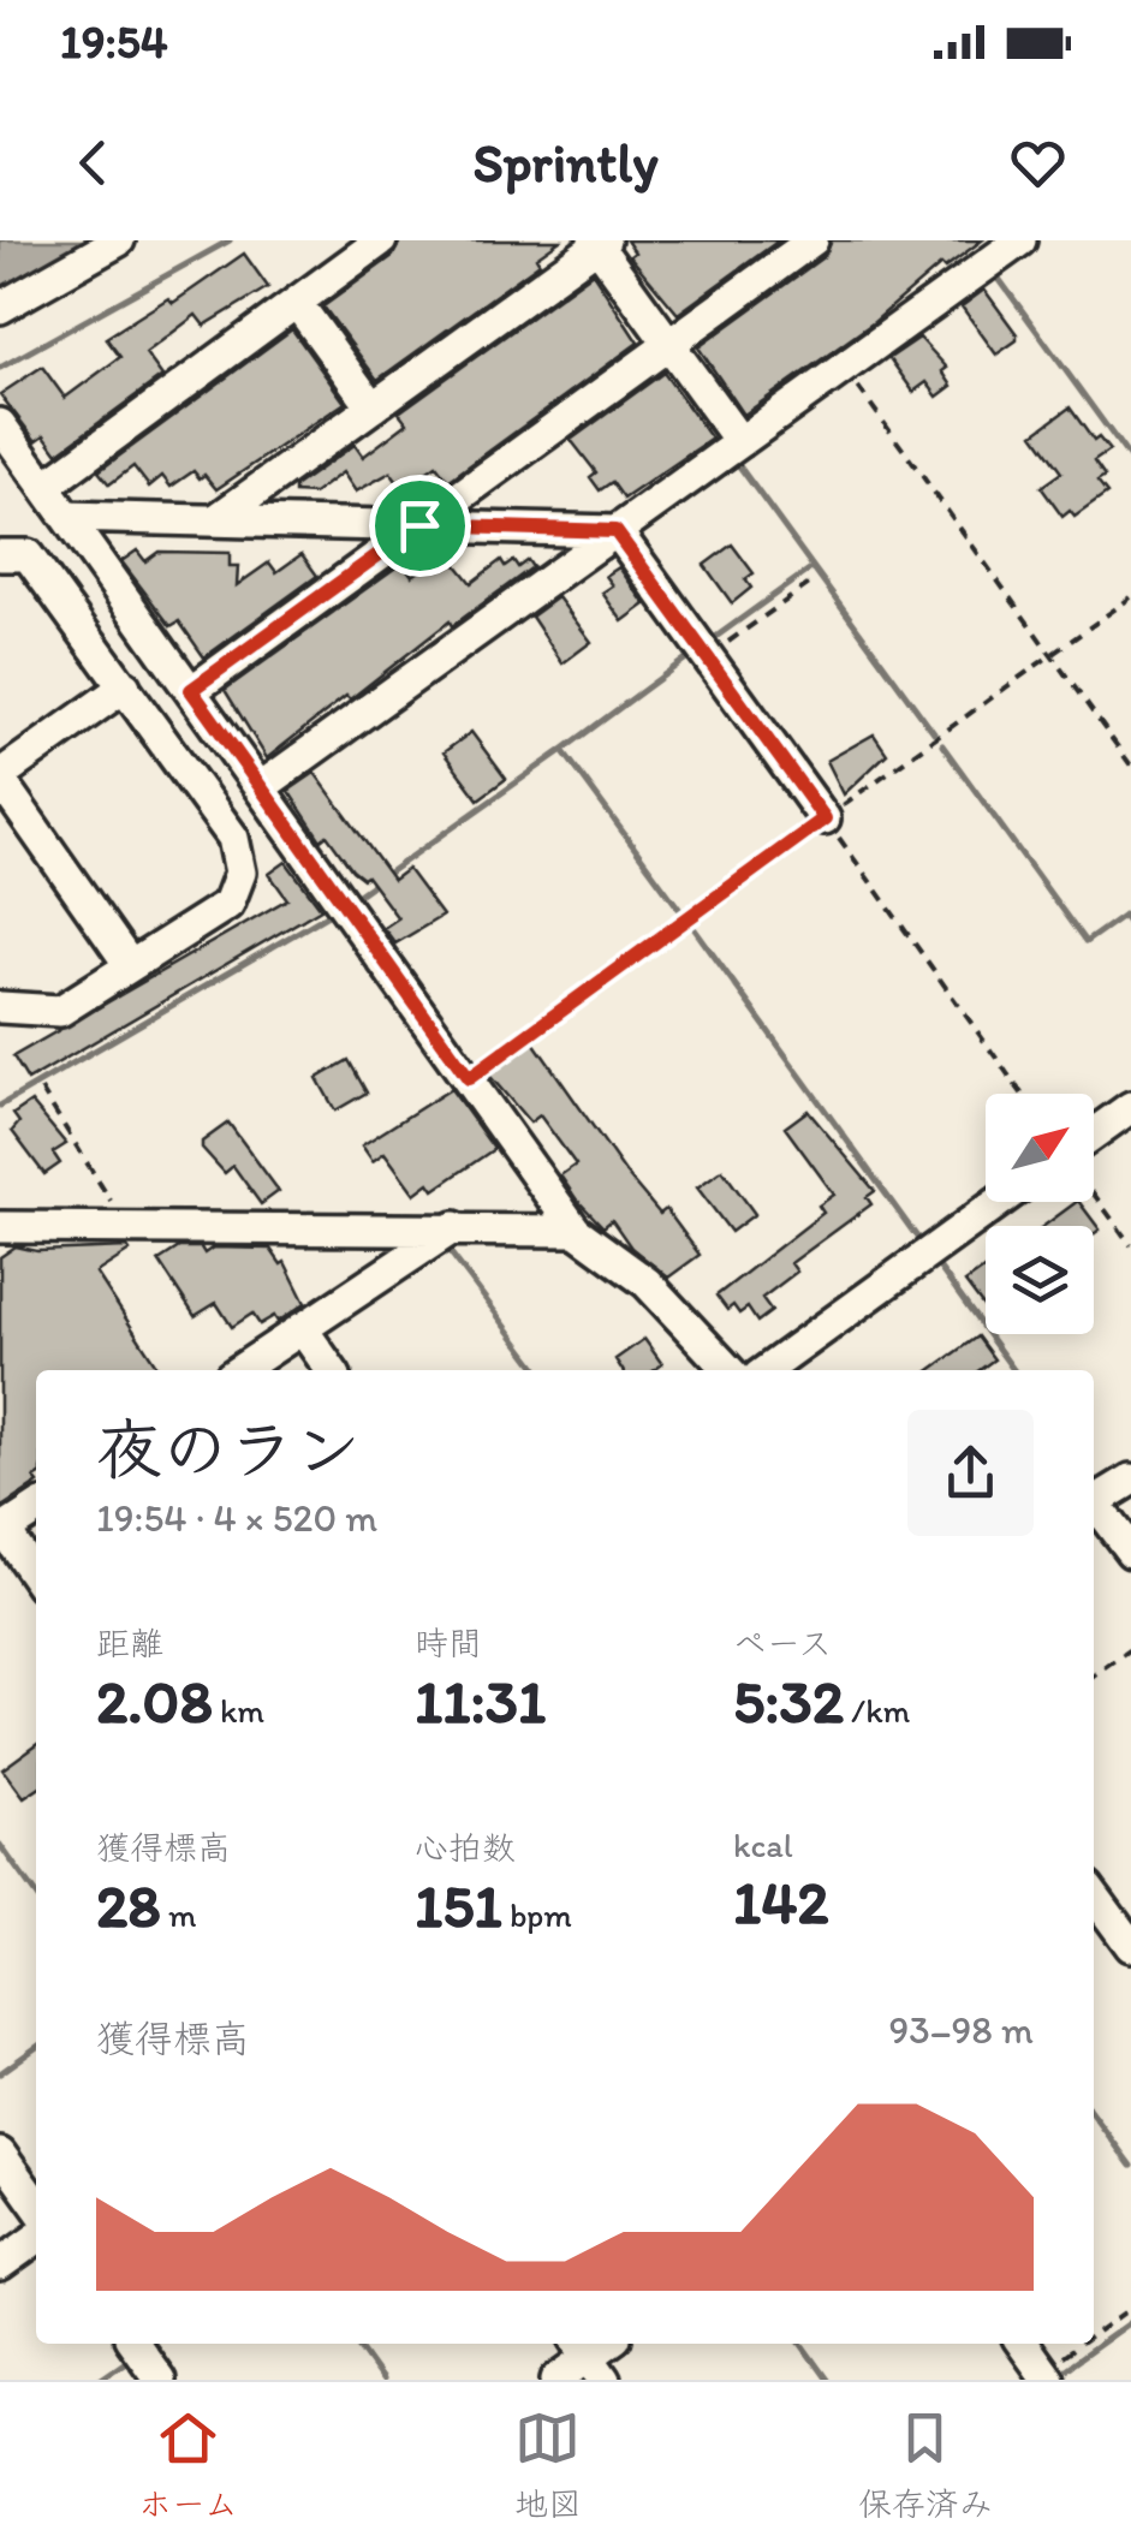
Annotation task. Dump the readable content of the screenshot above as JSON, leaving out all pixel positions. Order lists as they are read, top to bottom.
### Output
{
  "north": "top right",
  "page": {
    "status": "19:54",
    "header": "Sprintly",
    "heading": ["夜のラン", "19:54 · 4 × 520 m"],
    "stats": [
      ["距離", "2.08 km"],
      ["時間", "11:31"],
      ["ペース", "5:32 /km"],
      ["獲得標高", "28 m"],
      ["心拍数", "151 bpm"],
      ["kcal", "142"]
    ],
    "chart": ["獲得標高", "93–98 m"],
    "tabs": ["ホーム", "地図", "保存済み"]
  }
}
